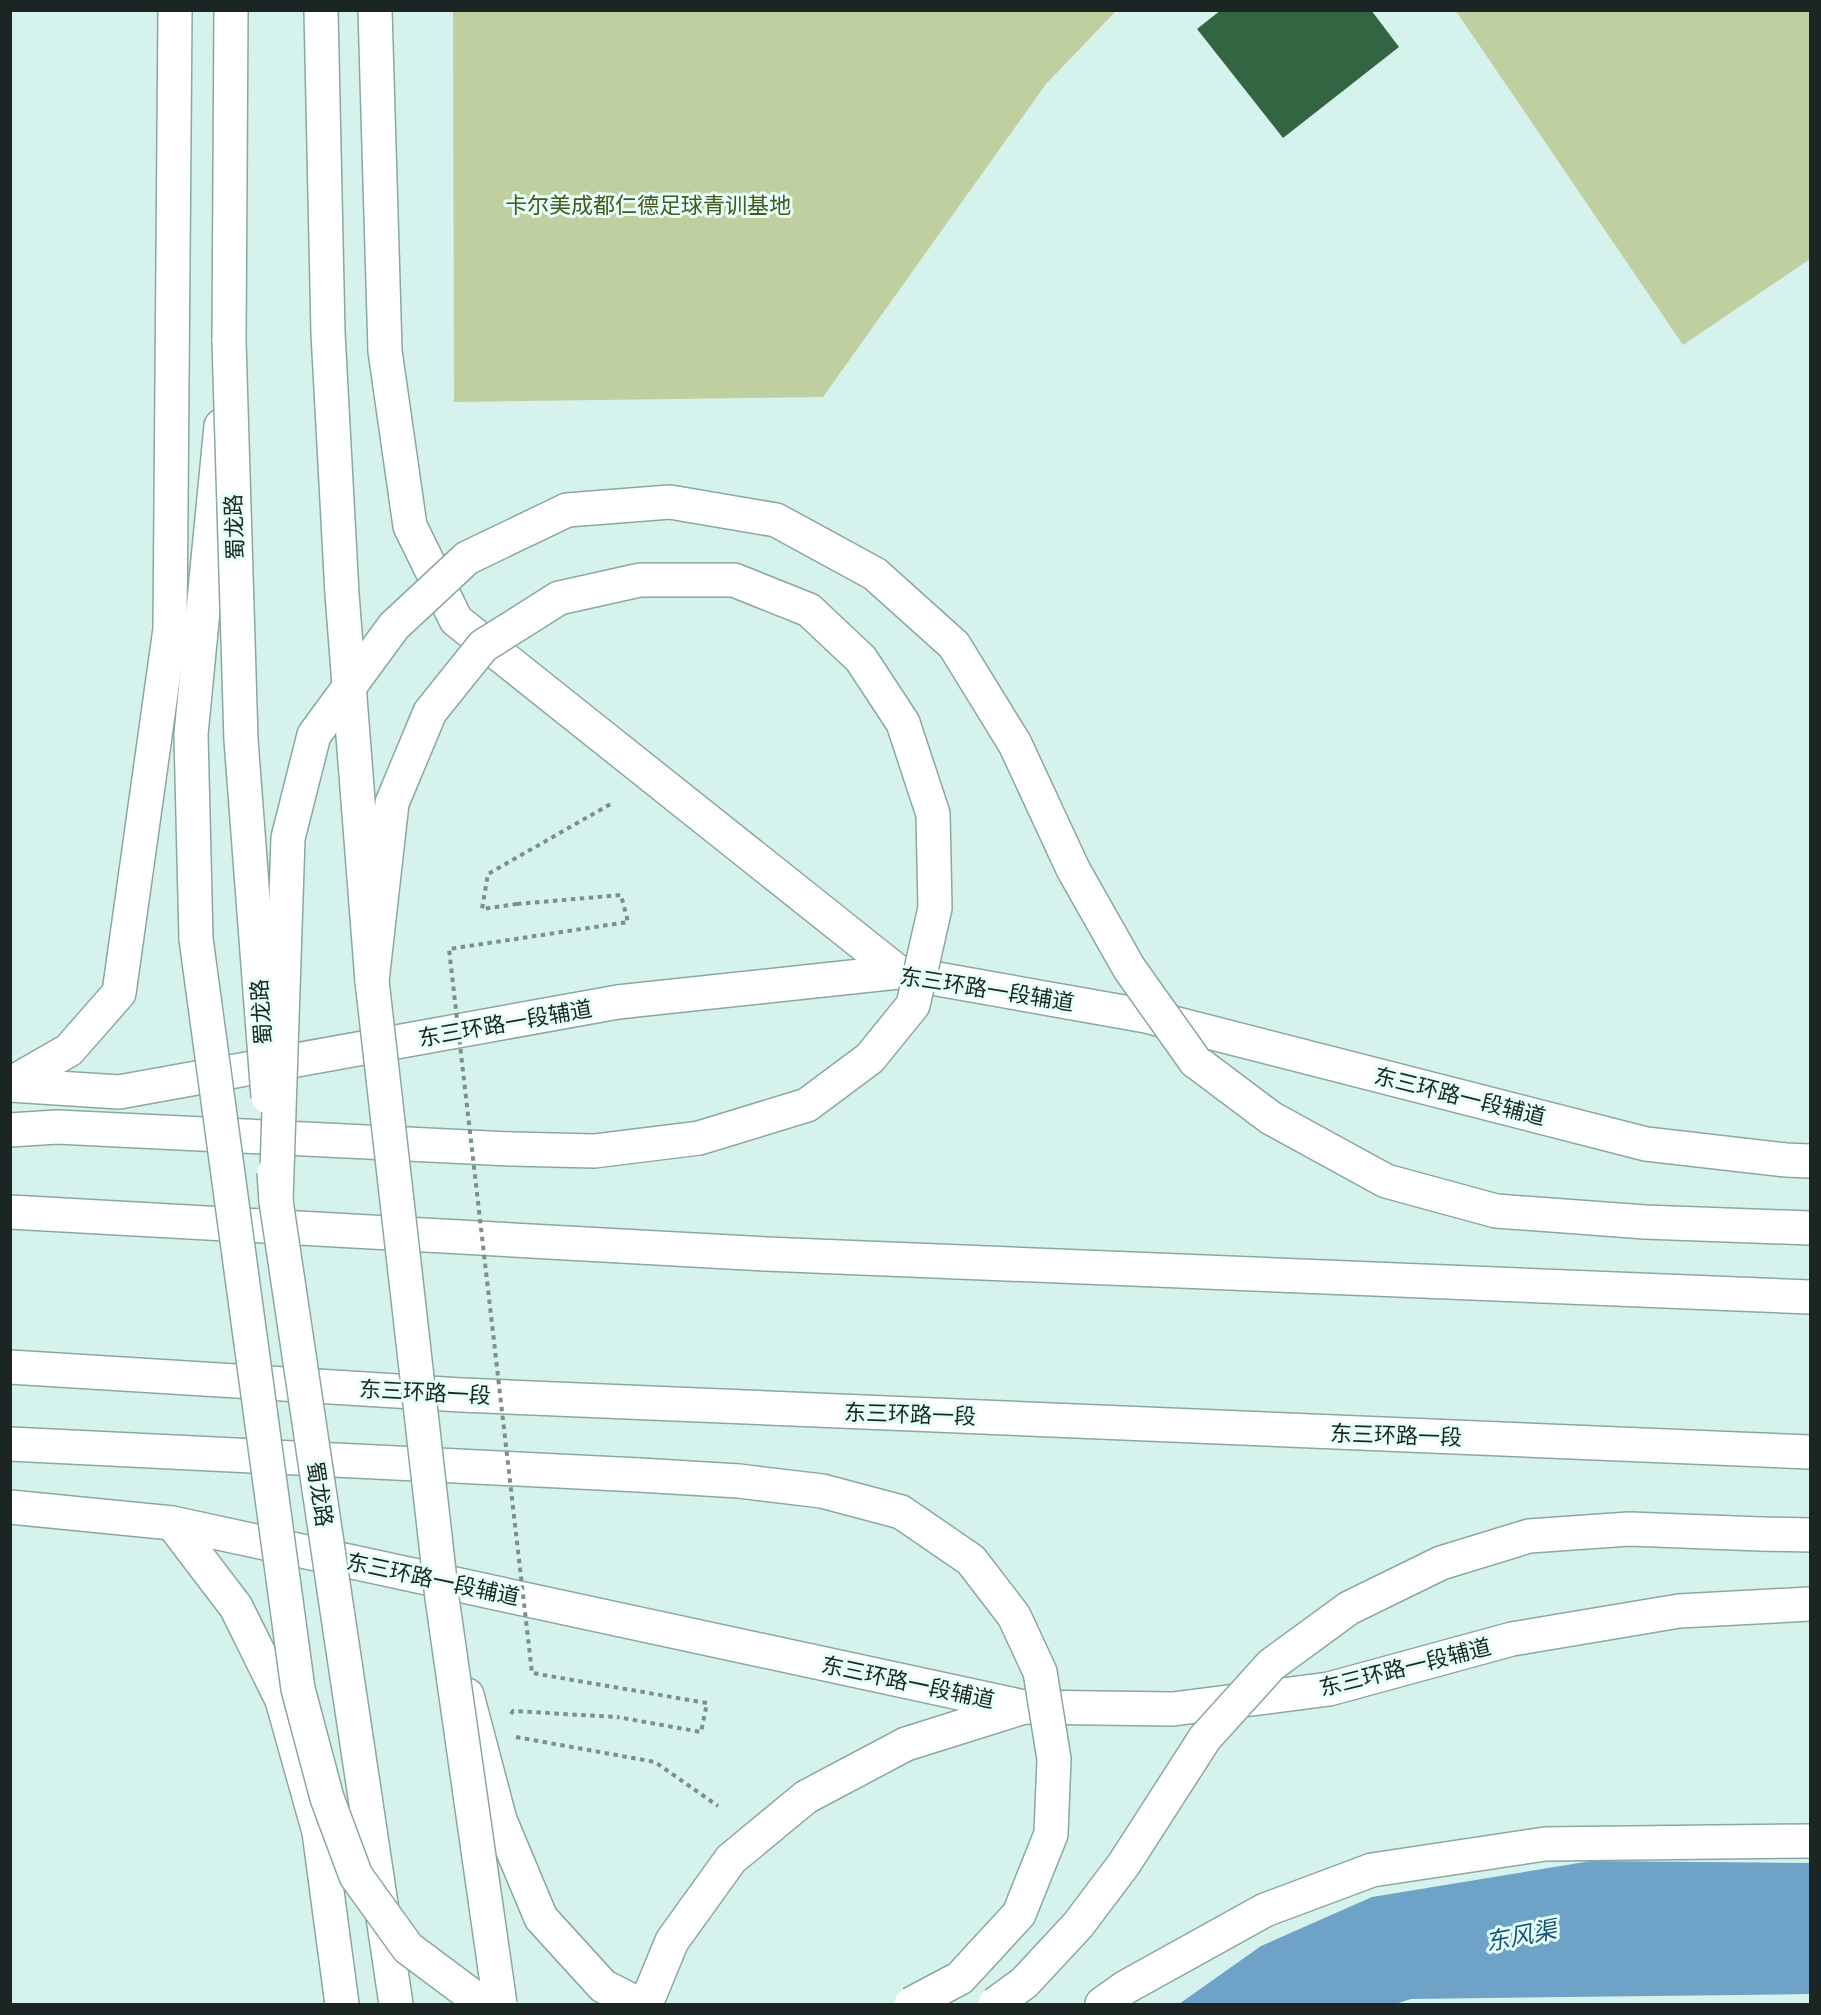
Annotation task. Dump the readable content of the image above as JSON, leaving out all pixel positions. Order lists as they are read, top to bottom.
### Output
{
  "streets": {
    "main road": ["蜀龙路", "东三环路一段辅道", "东三环路一段"]
  },
  "water": ["东风渠"],
  "parks": ["卡尔美成都仁德足球青训基地"]
}
